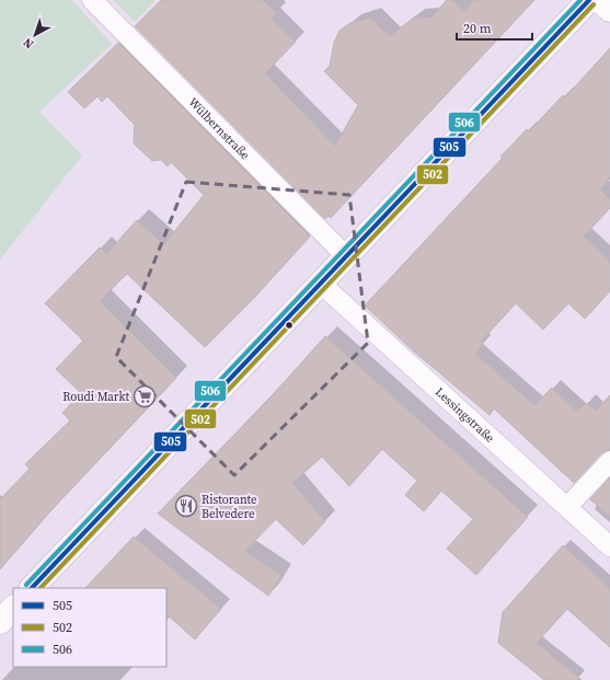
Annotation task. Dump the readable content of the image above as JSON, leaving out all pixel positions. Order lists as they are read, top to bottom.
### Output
{
  "streets": {
    "street": ["Wülbernstraße", "Lessingstraße"]
  },
  "places": {
    "supermarket": ["Roudi Markt"],
    "restaurant": ["Ristorante Belvedere"]
  },
  "lines": ["transit line 505", "transit line 506", "transit line 502"],
  "legend": ["505", "502", "506"],
  "scale_bar": "20 m",
  "north": "bottom left"
}
